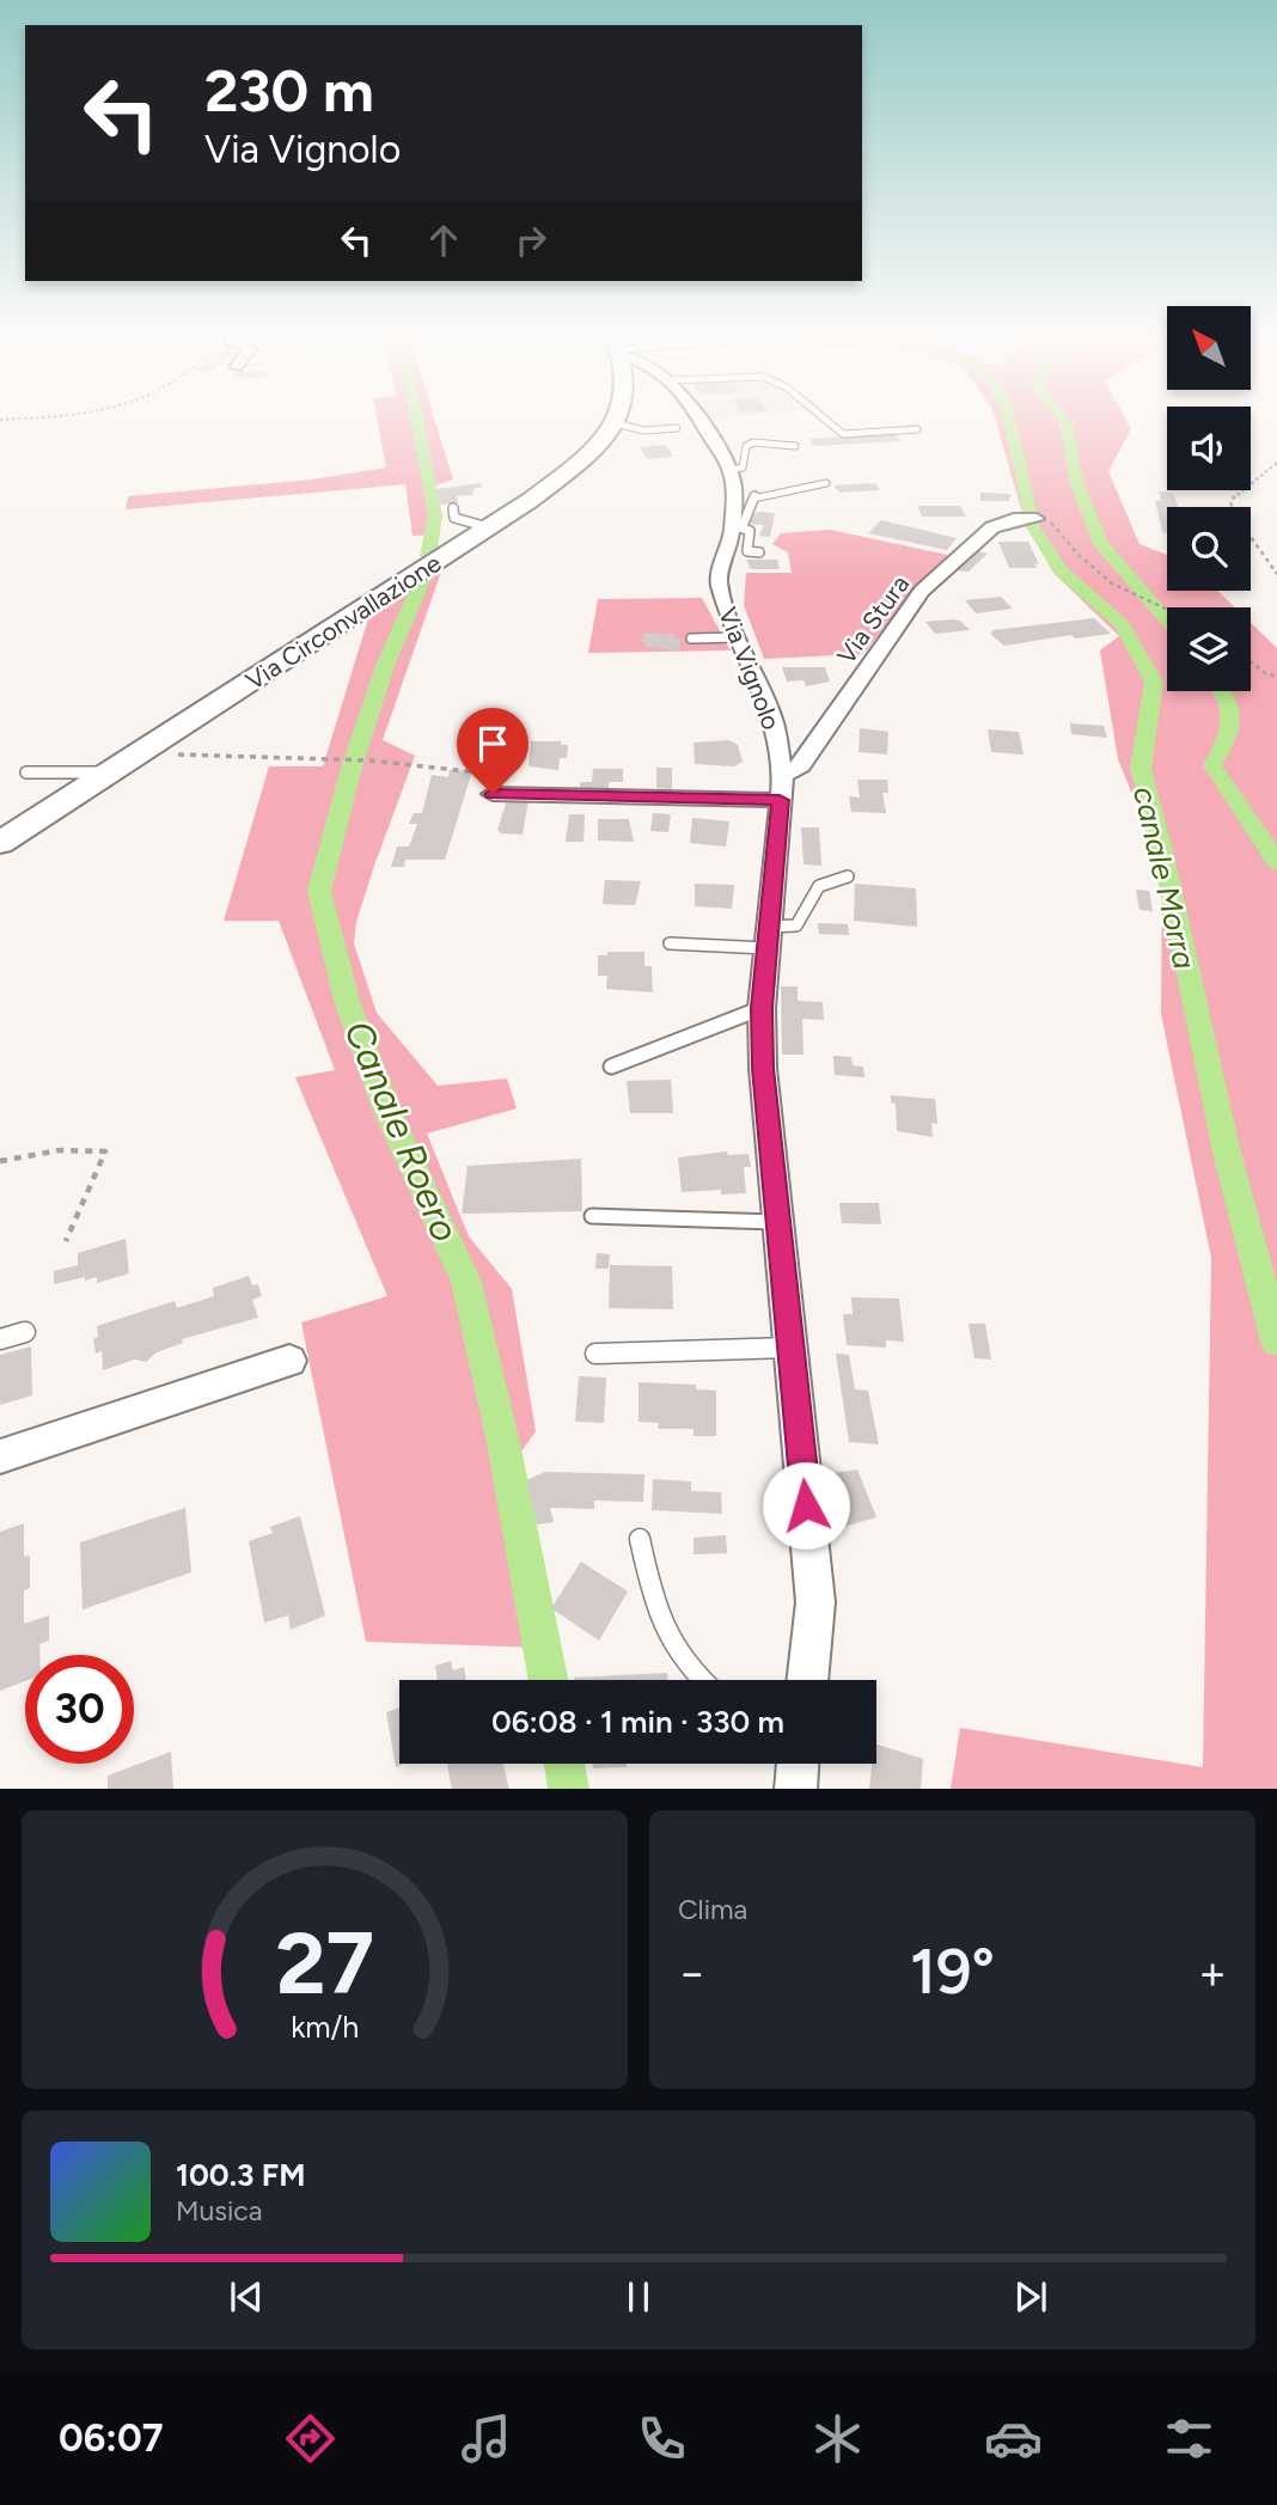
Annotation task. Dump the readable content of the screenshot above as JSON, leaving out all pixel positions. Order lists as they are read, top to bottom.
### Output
{
  "streets": {
    "main road": ["Via Circonvallazione"],
    "street": ["Via Stura", "Via Vignolo"]
  },
  "crossings": [
    ["Via Stura", "Via Vignolo"]
  ],
  "water": ["canale Morra", "Canale Roero"],
  "north": "top left",
  "page": {
    "turn": ["230 m", "Via Vignolo"],
    "limit": "30",
    "trip": "06:08 · 1 min · 330 m",
    "tile": "Clima",
    "heat": ["−", "19°", "+"],
    "song": ["100.3 FM", "Musica"],
    "tabs": "06:07",
    "gauge": ["27", "km/h"]
  }
}
